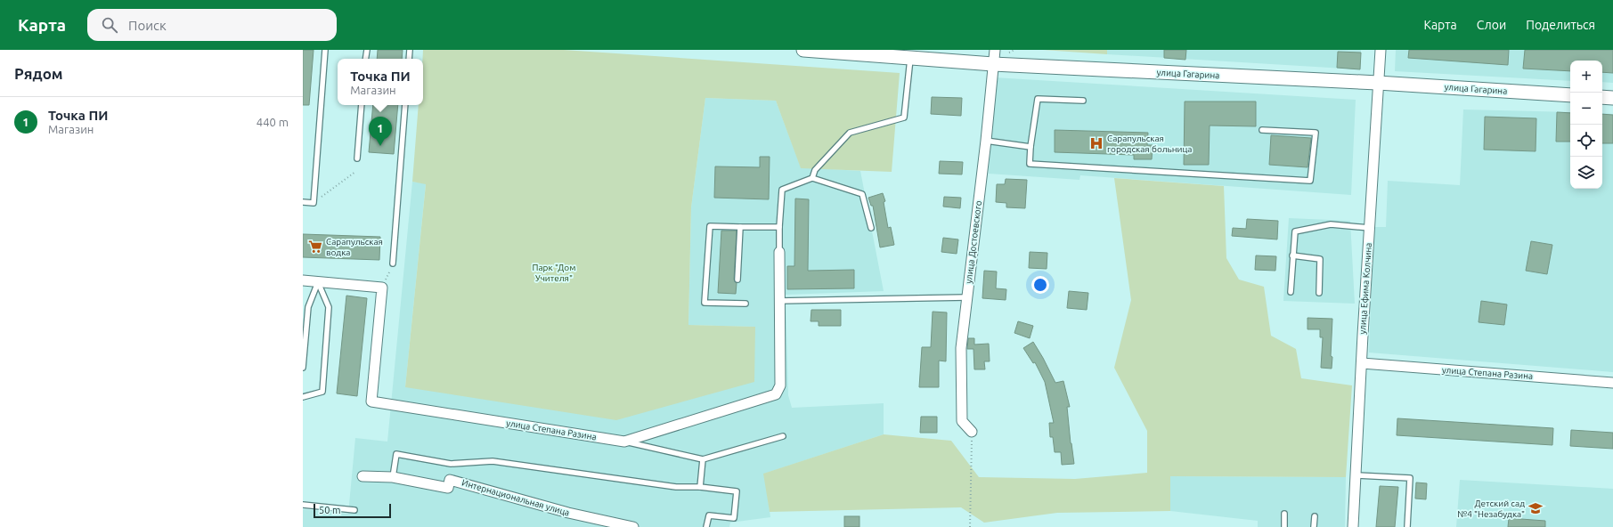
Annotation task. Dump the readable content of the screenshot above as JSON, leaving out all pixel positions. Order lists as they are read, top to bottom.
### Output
{
  "streets": {
    "street": [
      "улица Гагарина",
      "улица Достоевского",
      "улица Ефима Колчина",
      "улица Степана Разина",
      "Интернациональная улица"
    ]
  },
  "crossings": [
    ["улица Гагарина", "улица Достоевского"],
    ["улица Гагарина", "улица Ефима Колчина"],
    ["улица Ефима Колчина", "улица Степана Разина"]
  ],
  "parks": ["Парк \"Дом Учителя\""],
  "places": {
    "hospital": ["Сарапульская городская больница"],
    "supermarket": ["Сарапульская водка"],
    "school or university": ["Детский сад №4 \"Незабудка\""]
  },
  "scale_bar": "50 m",
  "page": {
    "header": "Карта",
    "search": "Поиск",
    "nav": ["Карта", "Слои", "Поделиться"],
    "heading": "Рядом",
    "popup": ["Точка ПИ", "Магазин"],
    "map_buttons": ["+", "−"],
    "list": [
      {
        "mark": "1",
        "name": "Точка ПИ",
        "note": "Магазин",
        "value": "440 m"
      }
    ],
    "pins": "1",
    "scale": "50 m"
  }
}
